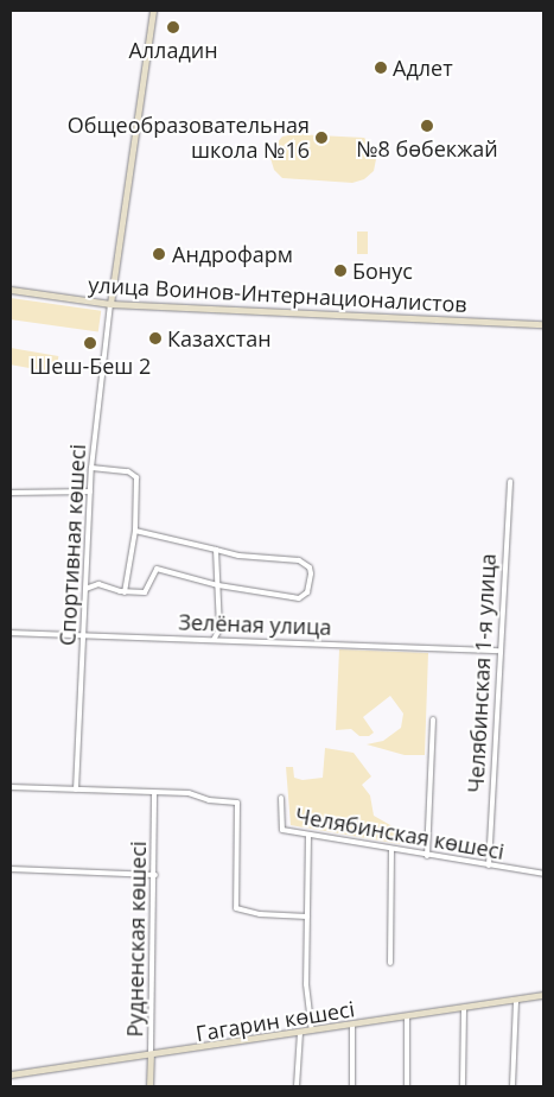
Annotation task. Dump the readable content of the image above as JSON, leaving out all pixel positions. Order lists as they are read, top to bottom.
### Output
{
  "streets": {
    "street": [
      "улица Воинов-Интернационалистов",
      "Спортивная көшесі",
      "Зелёная улица",
      "Челябинская 1-я улица",
      "Челябинская көшесі",
      "Рудненская көшесі",
      "Гагарин көшесі"
    ]
  },
  "crossings": [
    ["улица Воинов-Интернационалистов", "Спортивная көшесі"],
    ["Спортивная көшесі", "Зелёная улица"],
    ["Зелёная улица", "Челябинская 1-я улица"],
    ["Челябинская 1-я улица", "Челябинская көшесі"],
    ["Рудненская көшесі", "Гагарин көшесі"]
  ],
  "places": [
    "Алладин",
    "Адлет",
    "№8 бөбекжай",
    "Общеобразовательная школа №16",
    "Андрофарм",
    "Бонус",
    "Казахстан",
    "Шеш-Беш 2"
  ]
}
